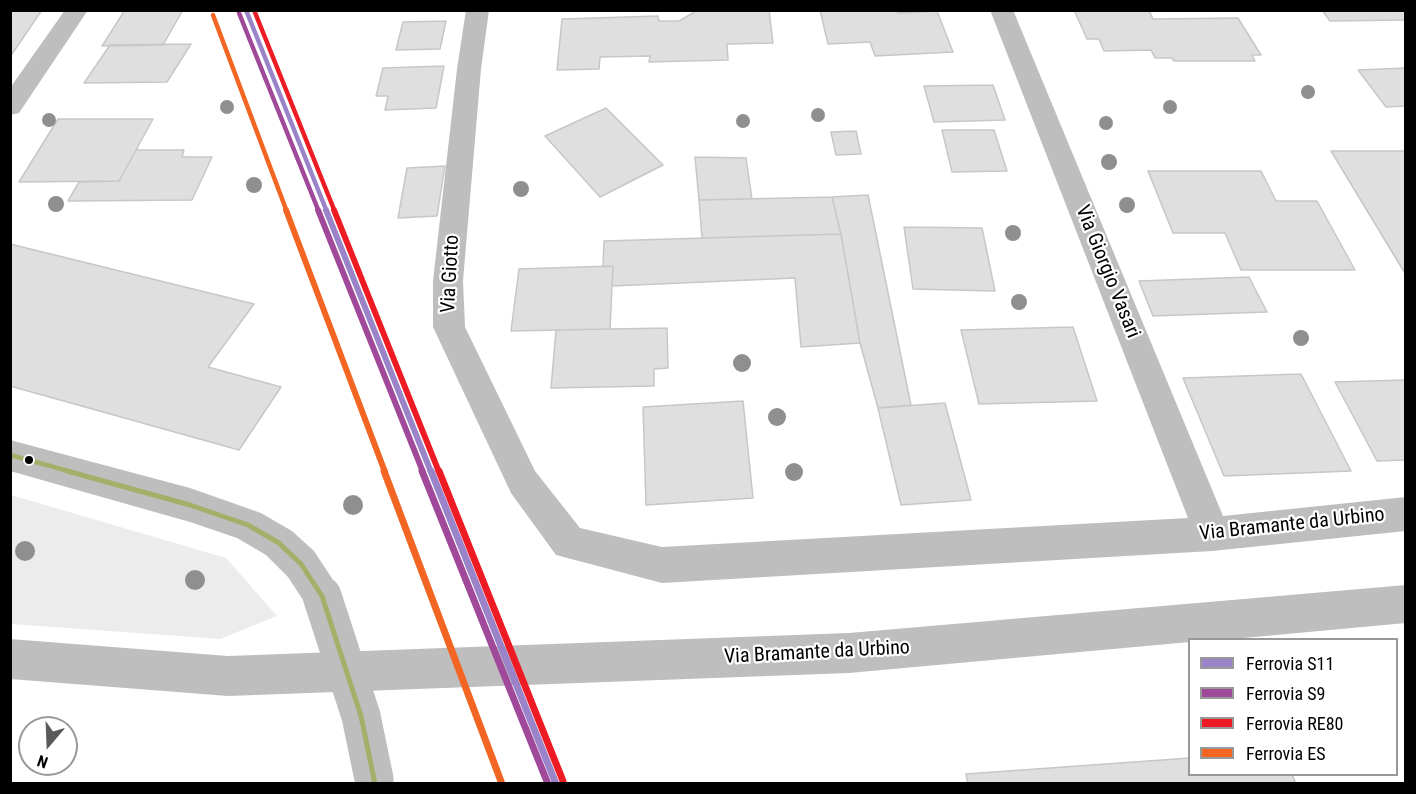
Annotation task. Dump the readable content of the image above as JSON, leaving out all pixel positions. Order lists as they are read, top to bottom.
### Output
{
  "streets": {
    "street": ["Via Giorgio Vasari", "Via Giotto", "Via Bramante da Urbino"]
  },
  "crossings": [
    ["Via Giorgio Vasari", "Via Bramante da Urbino"],
    ["Via Giotto", "Via Bramante da Urbino"]
  ],
  "lines": [
    "rail line S11",
    "rail line RE80",
    "rail line S9",
    "rail line ES"
  ],
  "legend": [
    "Ferrovia S11",
    "Ferrovia S9",
    "Ferrovia RE80",
    "Ferrovia ES"
  ],
  "north": "bottom"
}
